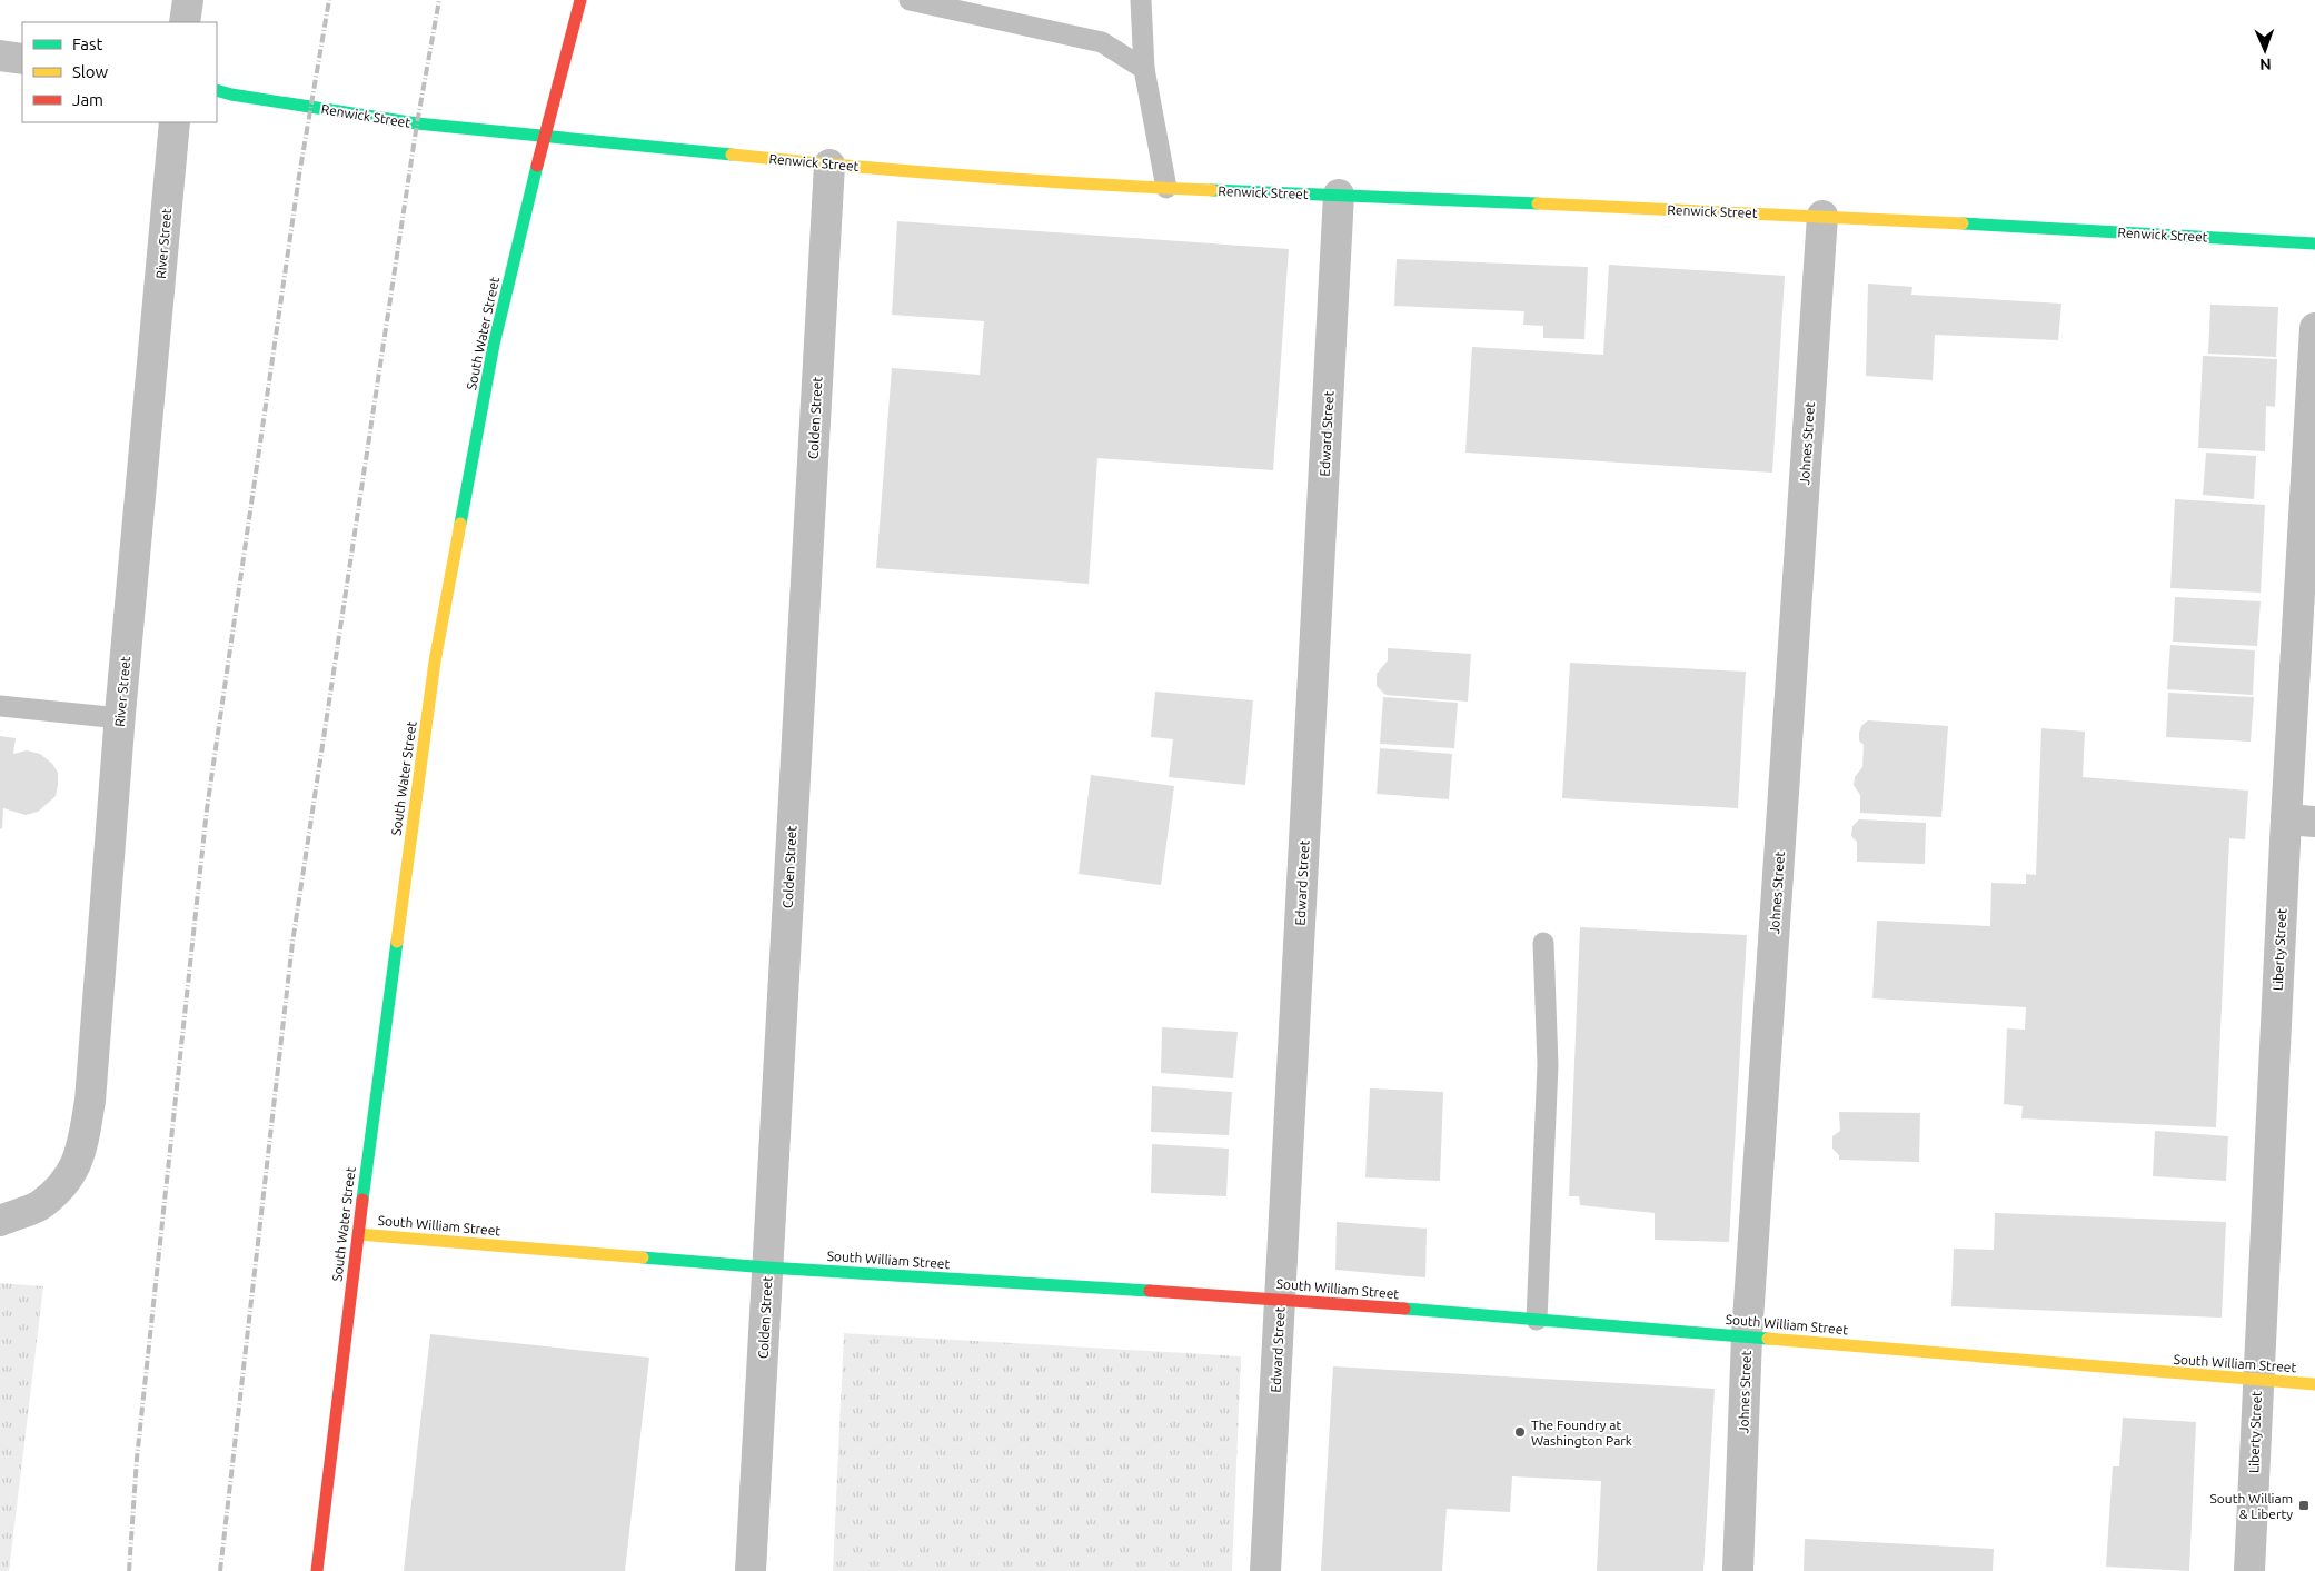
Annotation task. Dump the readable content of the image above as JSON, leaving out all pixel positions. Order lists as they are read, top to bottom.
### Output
{
  "streets": {
    "street": [
      "Renwick Street",
      "River Street",
      "South Water Street",
      "Colden Street",
      "Edward Street",
      "Johnes Street",
      "Liberty Street",
      "South William Street"
    ]
  },
  "crossings": [
    ["Renwick Street", "South Water Street"],
    ["Renwick Street", "Colden Street"],
    ["Renwick Street", "Edward Street"],
    ["Renwick Street", "Johnes Street"],
    ["South Water Street", "South William Street"],
    ["Colden Street", "South William Street"],
    ["Edward Street", "South William Street"],
    ["Johnes Street", "South William Street"],
    ["Liberty Street", "South William Street"]
  ],
  "places": {
    "other": ["The Foundry at Washington Park"],
    "transit": ["South William & Liberty"]
  },
  "legend": ["Fast", "Slow", "Jam"],
  "north": "bottom"
}
